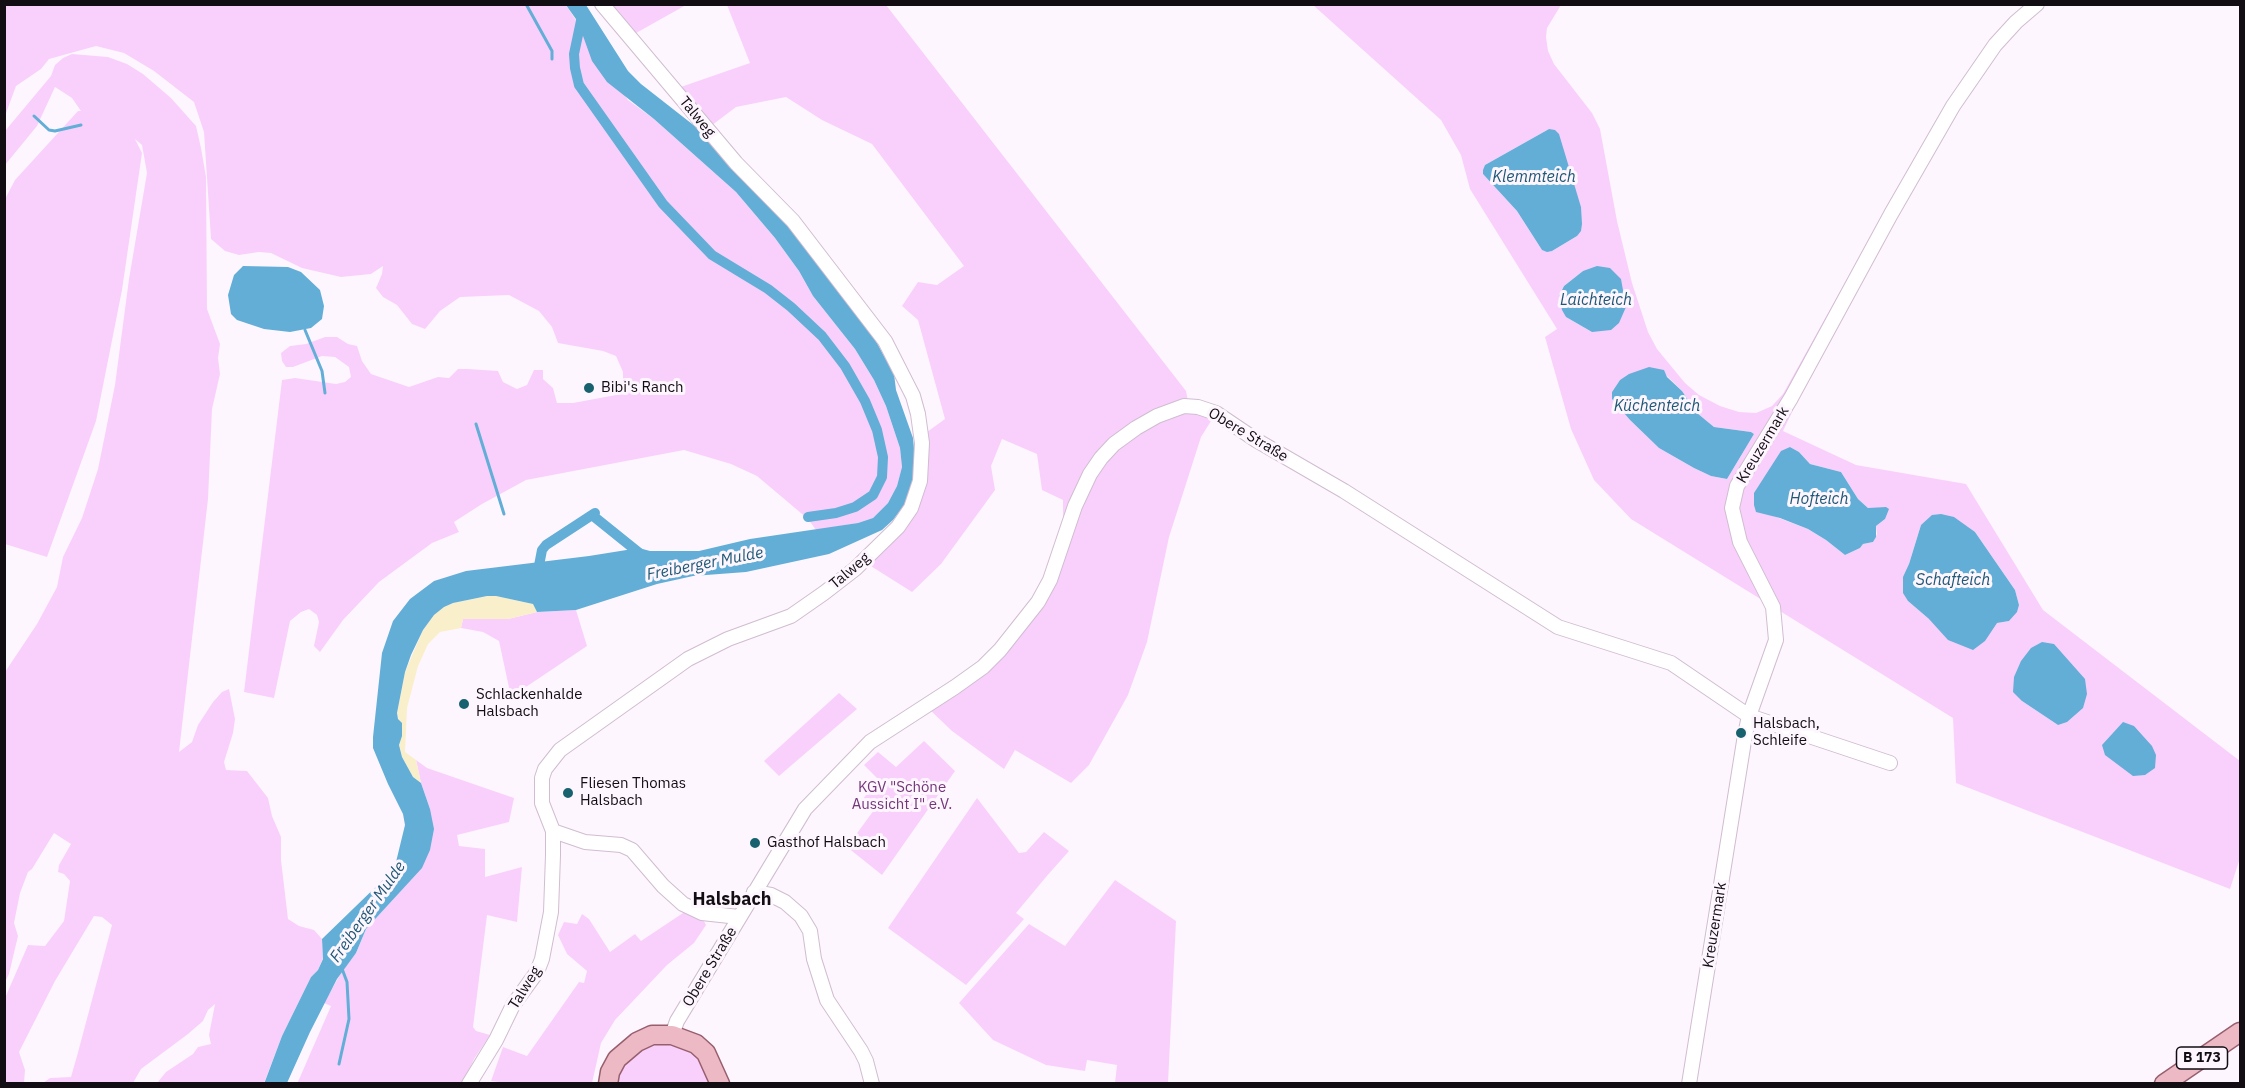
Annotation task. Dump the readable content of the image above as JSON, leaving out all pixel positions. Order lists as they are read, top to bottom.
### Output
{
  "streets": {
    "main road": ["B 173"],
    "street": ["Talweg", "Obere Straße", "Kreuzermark"]
  },
  "crossings": [
    ["Obere Straße", "Kreuzermark"]
  ],
  "districts": ["Halsbach"],
  "water": [
    "Klemmteich",
    "Laichteich",
    "Küchenteich",
    "Hofteich",
    "Freiberger Mulde",
    "Schafteich"
  ],
  "parks": ["KGV \"Schöne Aussicht I\" e.V."],
  "places": [
    "Bibi's Ranch",
    "Schlackenhalde Halsbach",
    "Halsbach, Schleife",
    "Fliesen Thomas Halsbach",
    "Gasthof Halsbach"
  ]
}
